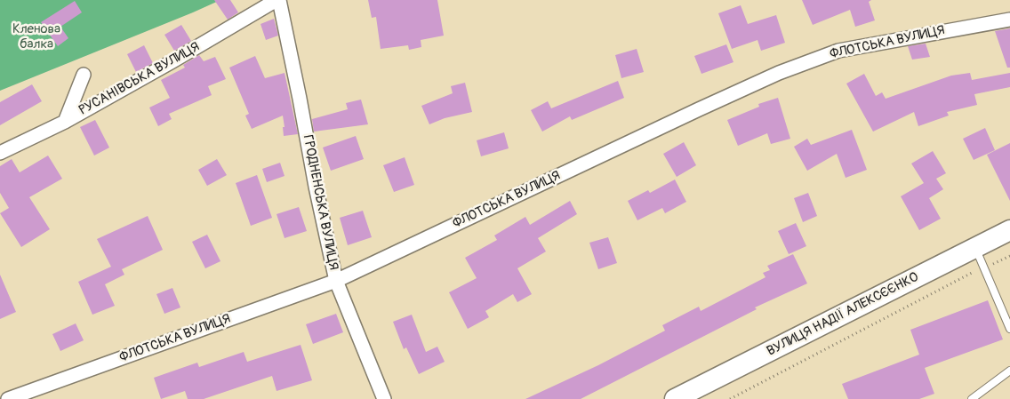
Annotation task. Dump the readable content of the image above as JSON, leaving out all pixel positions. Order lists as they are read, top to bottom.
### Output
{
  "streets": {
    "street": [
      "ФЛОТСЬКА ВУЛИЦЯ",
      "РУСАНІВСЬКА ВУЛИЦЯ",
      "ГРОДНЕНСЬКА ВУЛИЦЯ",
      "ВУЛИЦЯ НАДІЇ АЛЕКСЄЄНКО"
    ]
  },
  "crossings": [
    ["ФЛОТСЬКА ВУЛИЦЯ", "ГРОДНЕНСЬКА ВУЛИЦЯ"],
    ["РУСАНІВСЬКА ВУЛИЦЯ", "ГРОДНЕНСЬКА ВУЛИЦЯ"]
  ],
  "parks": ["Кленова балка"]
}
